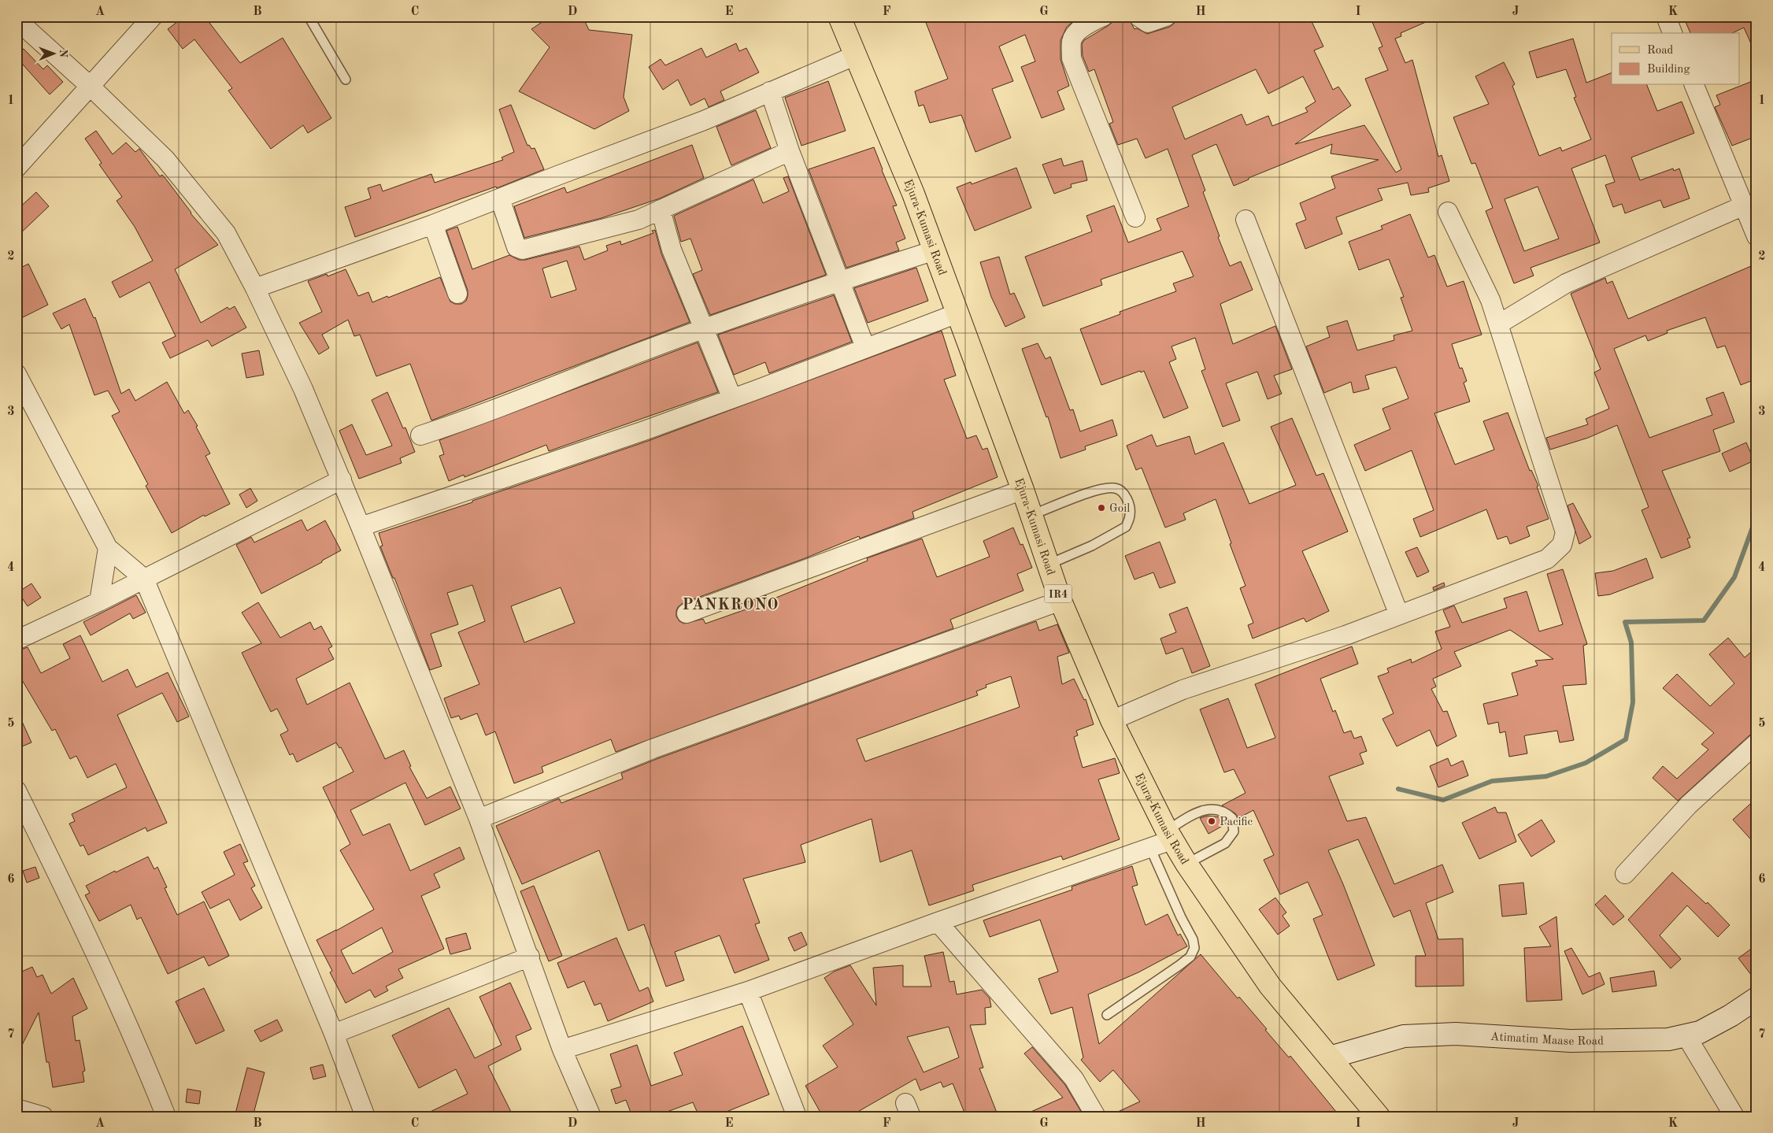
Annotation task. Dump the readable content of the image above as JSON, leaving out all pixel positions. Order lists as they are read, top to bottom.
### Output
{
  "streets": {
    "main road": ["Ejura-Kumasi Road", "IR4", "Atimatim Maase Road"]
  },
  "crossings": [
    ["Ejura-Kumasi Road", "Atimatim Maase Road"]
  ],
  "districts": ["PANKRONO"],
  "places": ["Goil", "Pacific"],
  "legend": ["Road", "Building"],
  "north": "right",
  "grid": {
    "columns": [
      "A",
      "B",
      "C",
      "D",
      "E",
      "F",
      "G",
      "H",
      "I",
      "J",
      "K"
    ],
    "rows": [
      "1",
      "2",
      "3",
      "4",
      "5",
      "6",
      "7"
    ]
  }
}
